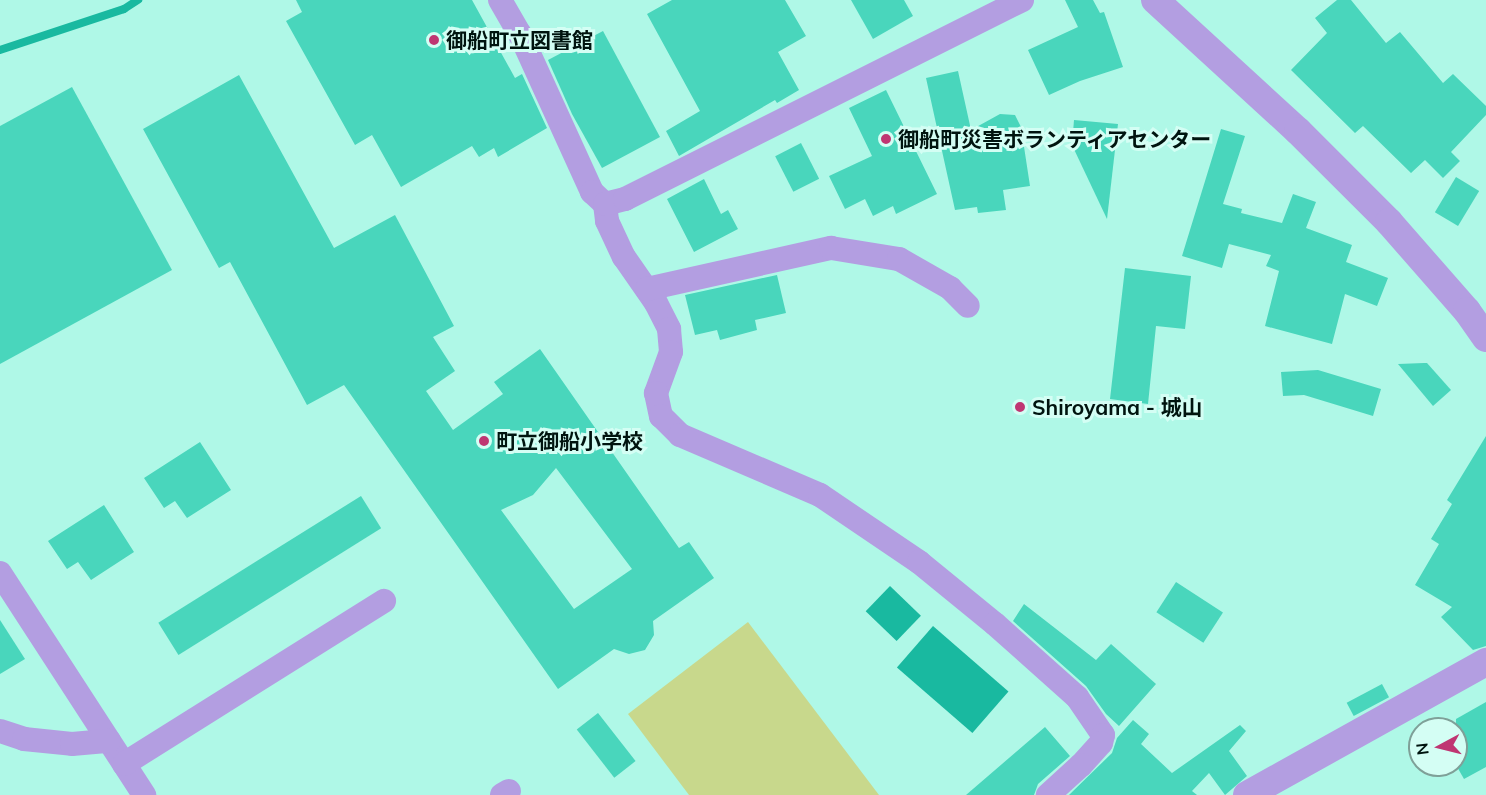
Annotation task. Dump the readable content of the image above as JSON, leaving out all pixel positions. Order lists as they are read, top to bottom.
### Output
{
  "places": [
    "御船町立図書館",
    "御船町災害ボランティアセンター",
    "Shiroyama - 城山",
    "町立御船小学校"
  ],
  "north": "left"
}
